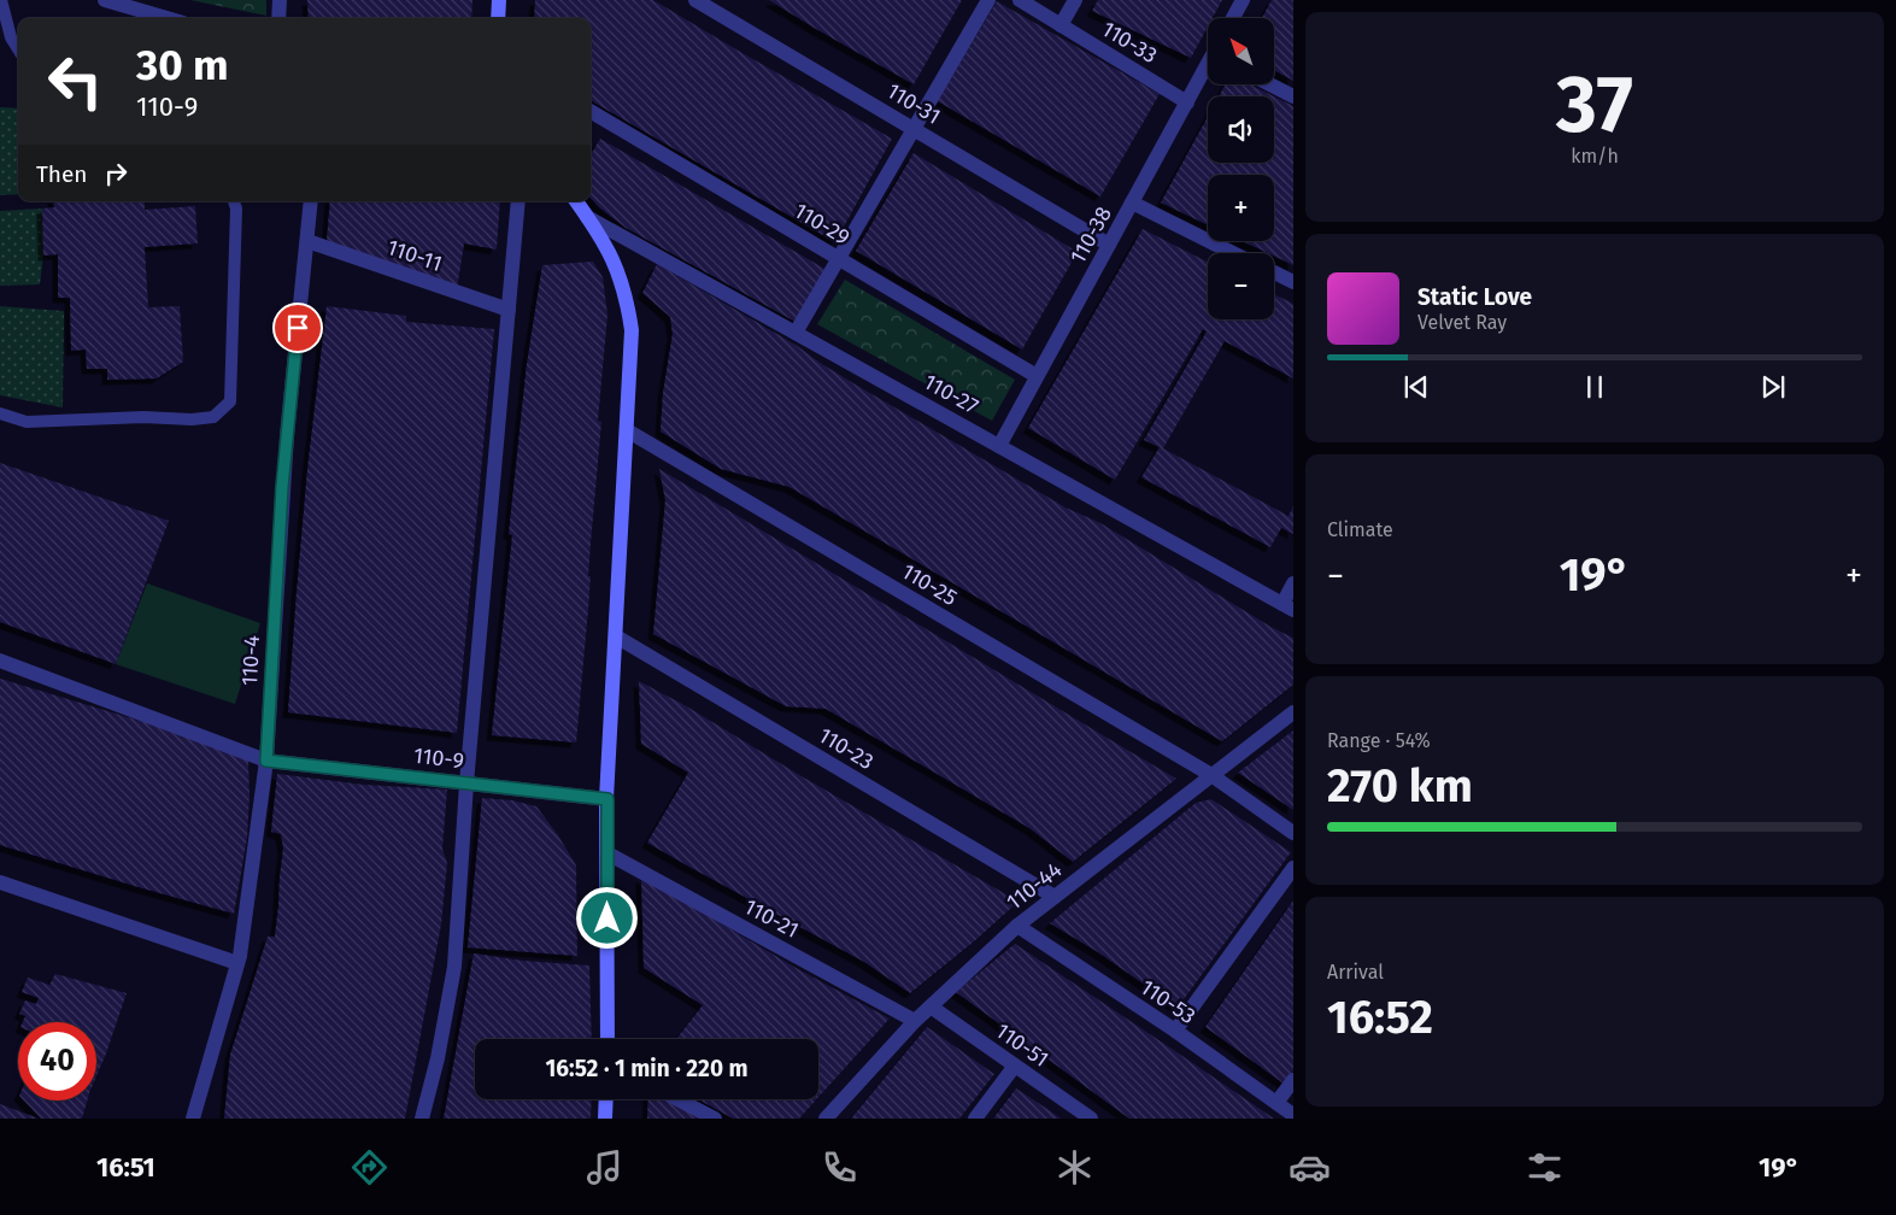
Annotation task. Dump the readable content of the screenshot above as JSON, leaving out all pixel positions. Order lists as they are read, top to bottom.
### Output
{
  "streets": {
    "street": [
      "110-33",
      "110-31",
      "110-29",
      "110-38",
      "110-11",
      "110-27",
      "110-25",
      "110-4",
      "110-23",
      "110-9",
      "110-44",
      "110-21",
      "110-53",
      "110-51"
    ]
  },
  "crossings": [
    ["110-33", "110-38"],
    ["110-31", "110-38"],
    ["110-29", "110-38"],
    ["110-38", "110-27"],
    ["110-11", "110-4"],
    ["110-25", "110-44"],
    ["110-4", "110-9"],
    ["110-23", "110-44"],
    ["110-44", "110-21"],
    ["110-44", "110-53"],
    ["110-44", "110-51"]
  ],
  "north": "top left",
  "page": {
    "tile": [
      ["37", "km/h"],
      "Climate",
      ["Range · 54%", "270 km"],
      ["Arrival", "16:52"]
    ],
    "map_buttons": ["+", "−"],
    "turn": ["30 m", "110-9"],
    "then": "Then",
    "song": ["Static Love", "Velvet Ray"],
    "heat": ["−", "19°", "+"],
    "limit": "40",
    "trip": "16:52 · 1 min · 220 m",
    "tabs": ["16:51", "19°"]
  }
}
